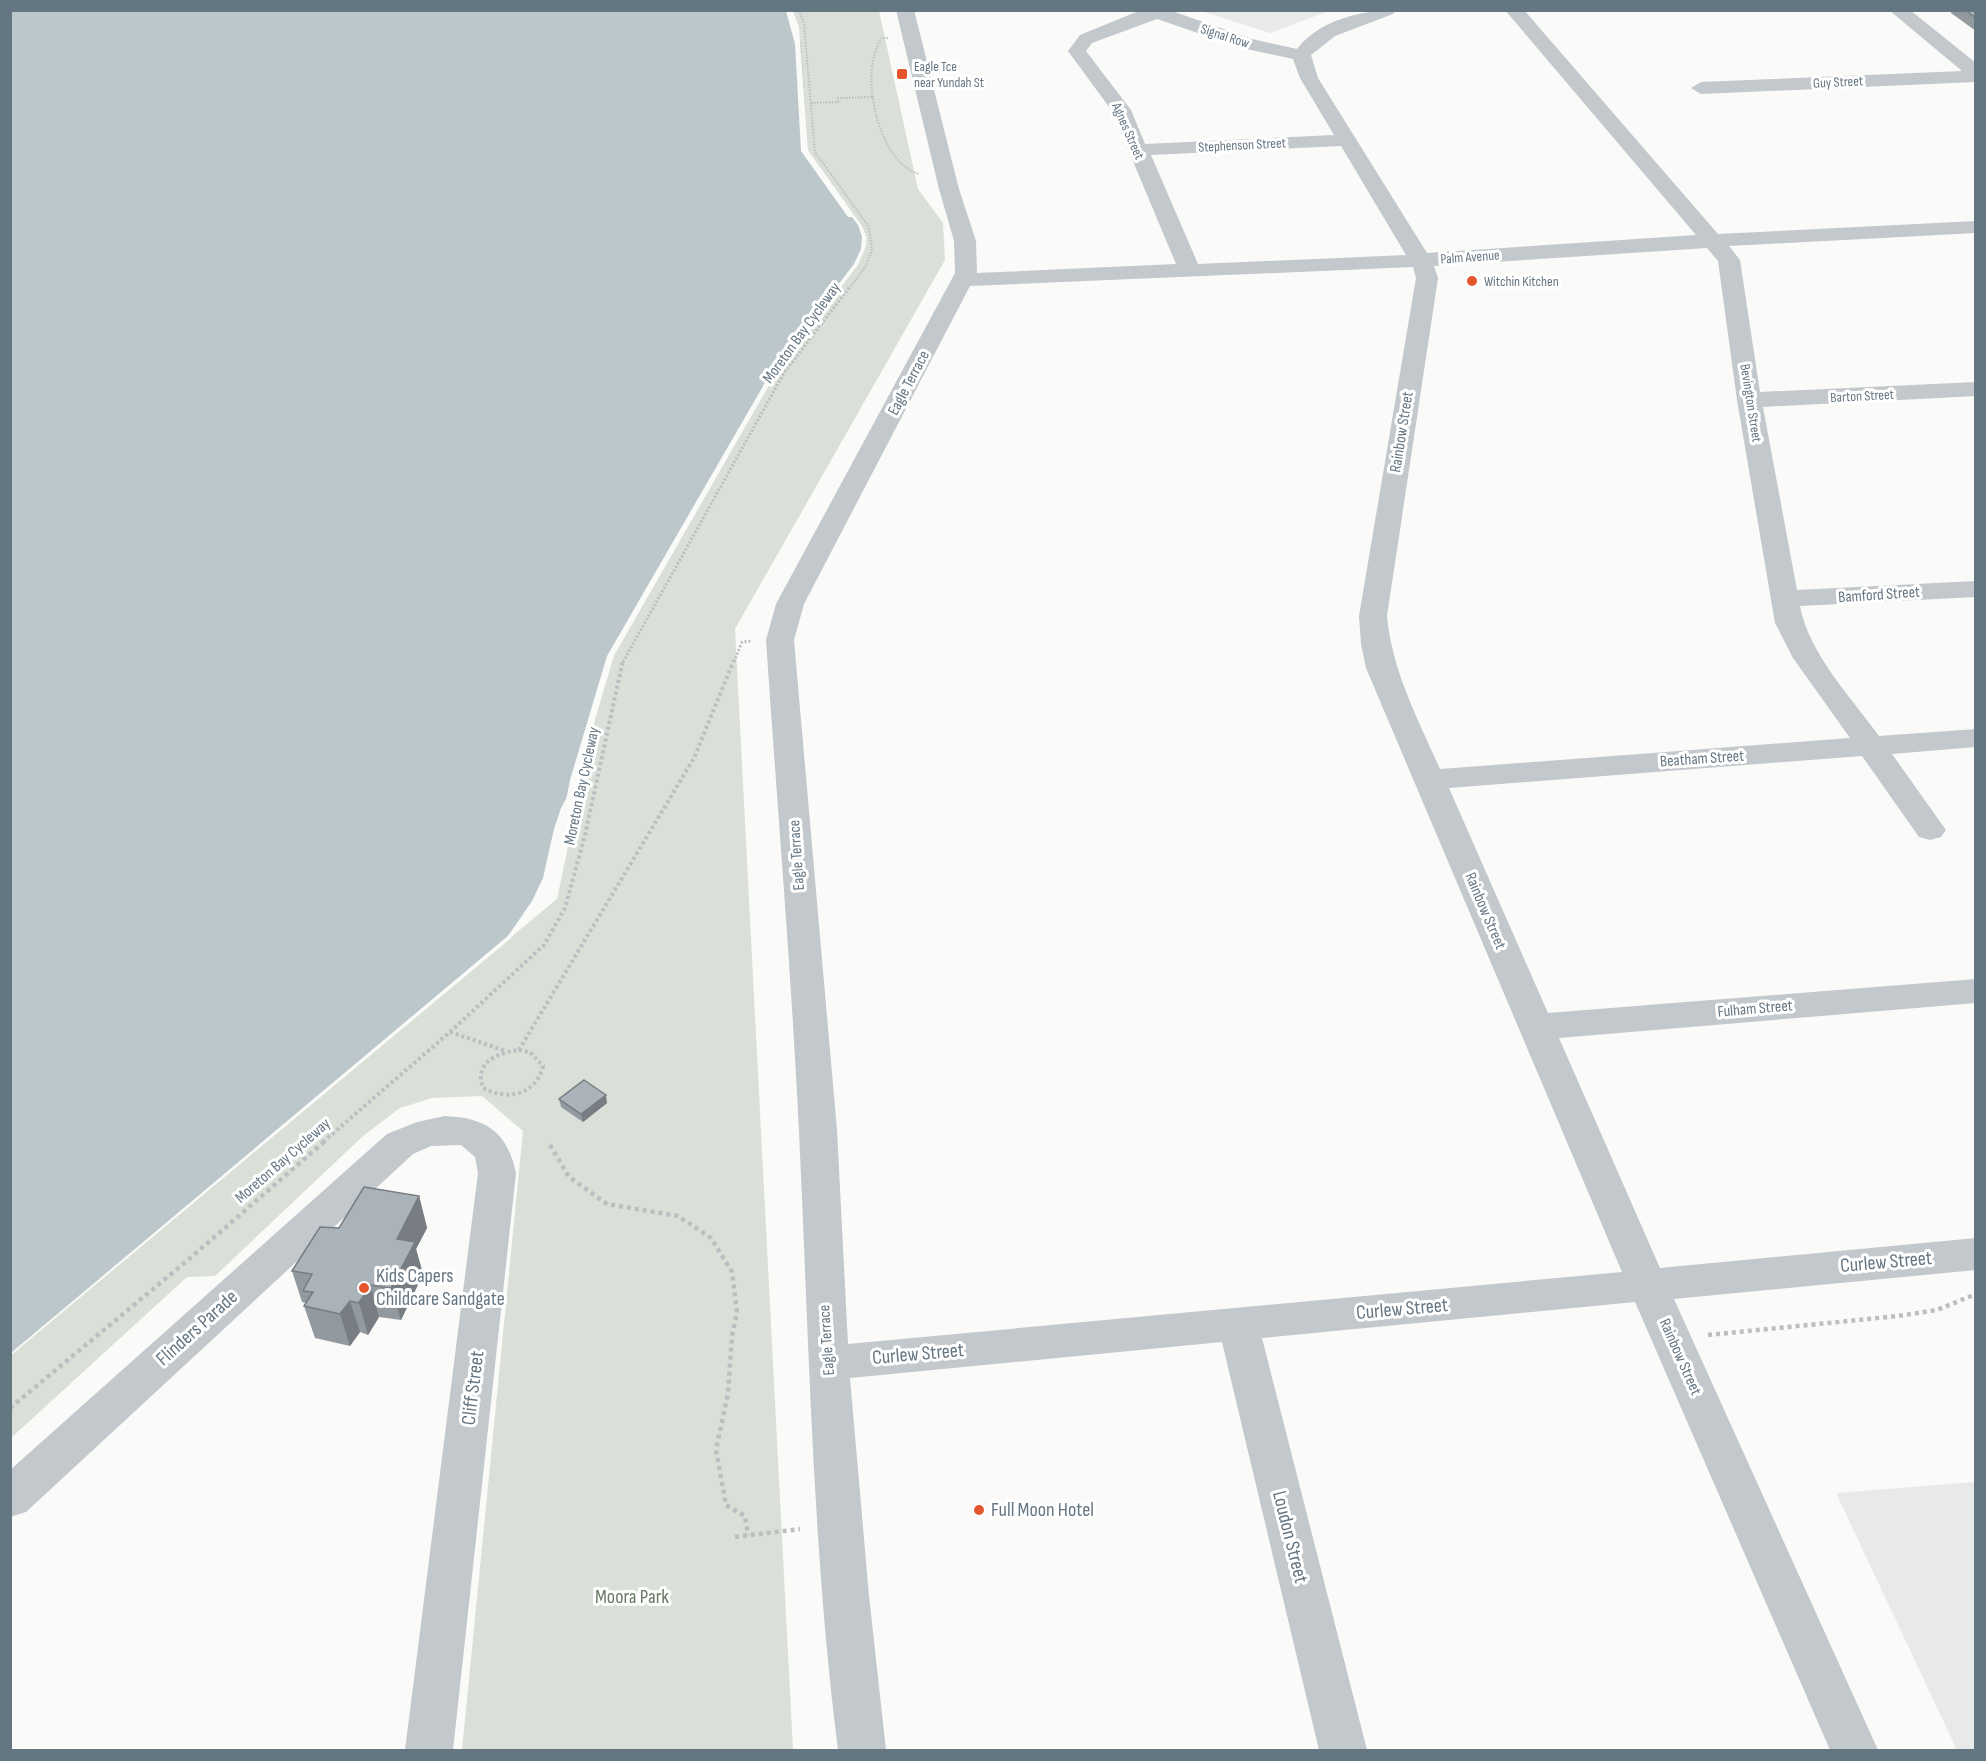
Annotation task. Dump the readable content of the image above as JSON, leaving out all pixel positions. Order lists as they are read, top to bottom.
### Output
{
  "streets": {
    "street": [
      "Signal Row",
      "Guy Street",
      "Agnes Street",
      "Stephenson Street",
      "Palm Avenue",
      "Eagle Terrace",
      "Barton Street",
      "Bevington Street",
      "Rainbow Street",
      "Bamford Street",
      "Beatham Street",
      "Fulham Street",
      "Curlew Street",
      "Flinders Parade",
      "Cliff Street",
      "Loudon Street"
    ],
    "path": ["Moreton Bay Cycleway"]
  },
  "crossings": [
    ["Signal Row", "Agnes Street"],
    ["Signal Row", "Rainbow Street"],
    ["Agnes Street", "Stephenson Street"],
    ["Agnes Street", "Palm Avenue"],
    ["Stephenson Street", "Rainbow Street"],
    ["Palm Avenue", "Eagle Terrace"],
    ["Palm Avenue", "Bevington Street"],
    ["Palm Avenue", "Rainbow Street"],
    ["Eagle Terrace", "Curlew Street"],
    ["Barton Street", "Bevington Street"],
    ["Bevington Street", "Bamford Street"],
    ["Bevington Street", "Beatham Street"],
    ["Rainbow Street", "Beatham Street"],
    ["Rainbow Street", "Fulham Street"],
    ["Rainbow Street", "Curlew Street"],
    ["Curlew Street", "Loudon Street"],
    ["Flinders Parade", "Cliff Street"]
  ],
  "parks": ["Moora Park"],
  "places": {
    "transit": ["Eagle Tce near Yundah St"],
    "other": ["Witchin Kitchen", "Kids Capers Childcare Sandgate", "Full Moon Hotel"]
  }
}
